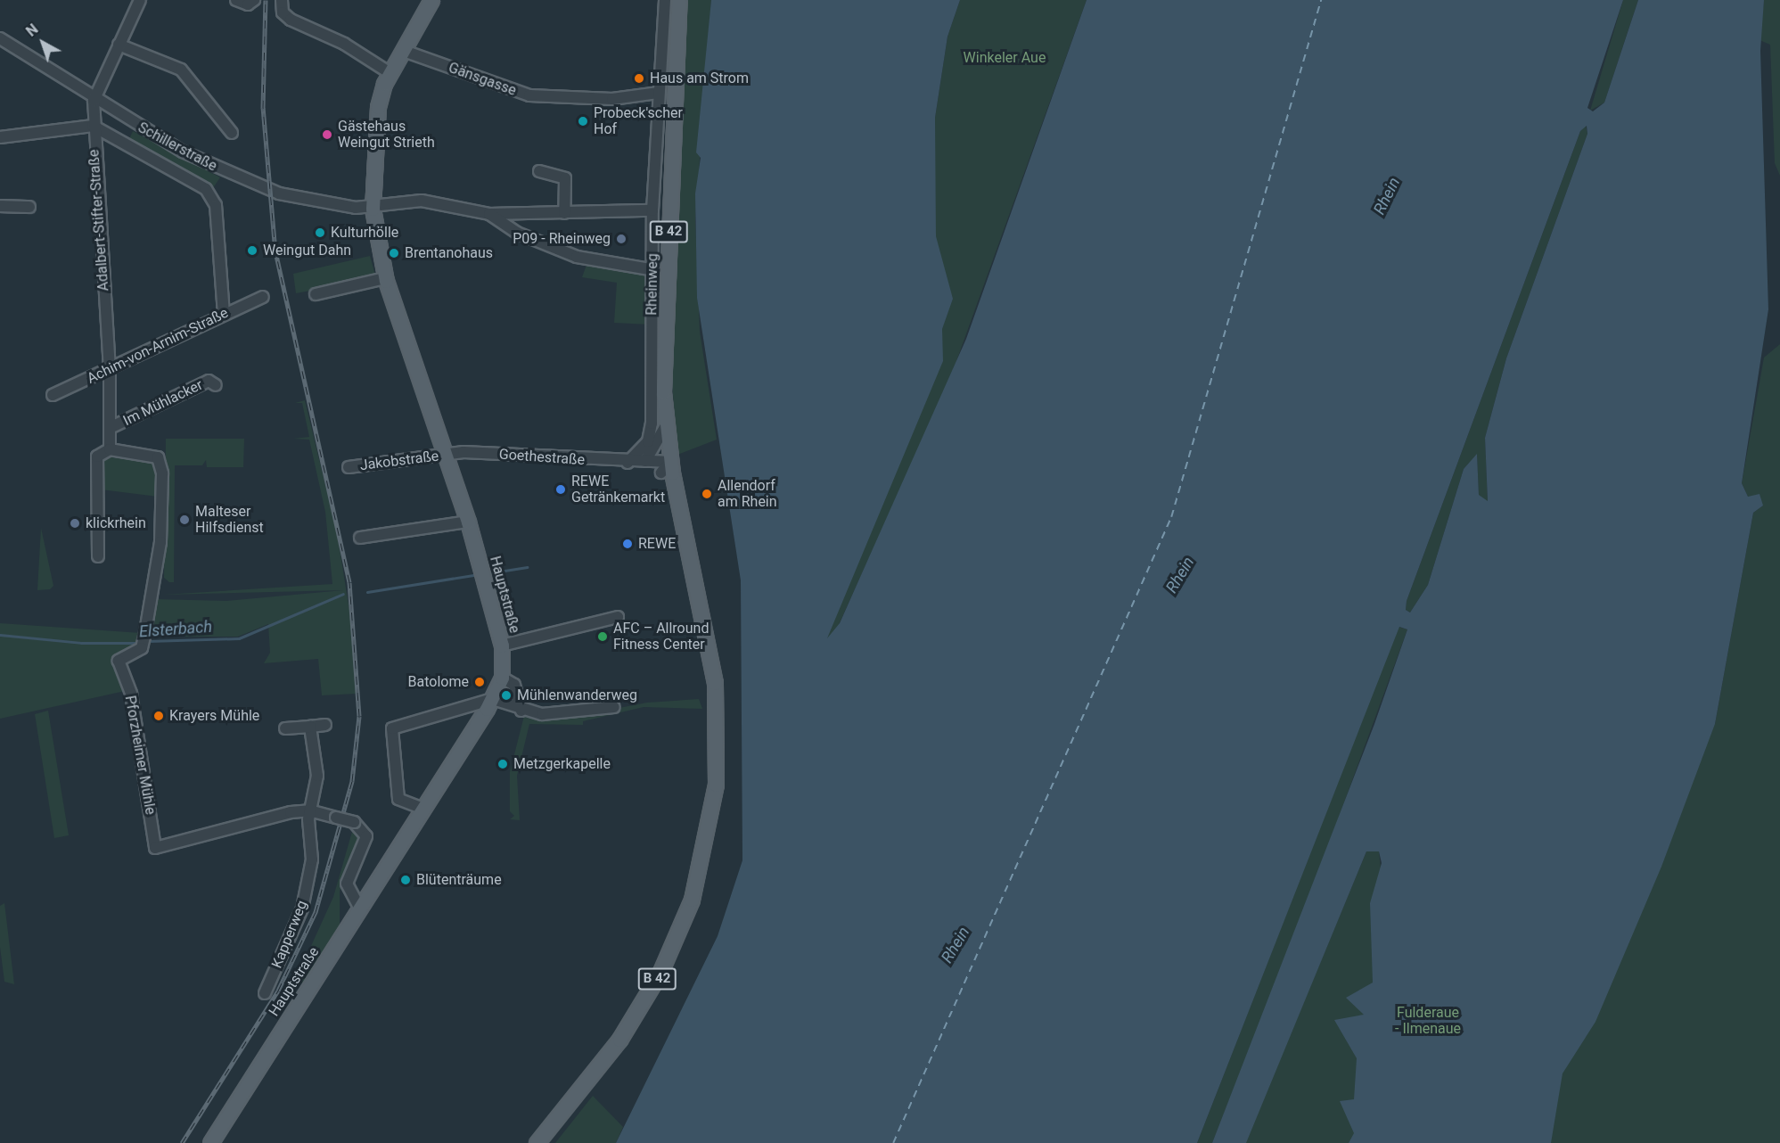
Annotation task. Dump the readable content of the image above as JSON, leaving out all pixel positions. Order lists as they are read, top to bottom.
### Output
{
  "streets": {
    "main road": ["B 42", "Hauptstraße"],
    "street": [
      "Gänsgasse",
      "Schillerstraße",
      "Adalbert-Stifter-Straße",
      "Rheinweg",
      "Achim-von-Arnim-Straße",
      "Im Mühlacker",
      "Goethestraße",
      "Jakobstraße",
      "Pforzheimer Mühle",
      "Kapperweg"
    ]
  },
  "crossings": [
    ["Gänsgasse", "Rheinweg"],
    ["Gänsgasse", "Hauptstraße"],
    ["Schillerstraße", "Adalbert-Stifter-Straße"],
    ["Schillerstraße", "Hauptstraße"],
    ["Adalbert-Stifter-Straße", "Achim-von-Arnim-Straße"],
    ["Adalbert-Stifter-Straße", "Im Mühlacker"],
    ["Adalbert-Stifter-Straße", "Pforzheimer Mühle"],
    ["B 42", "Goethestraße"],
    ["Rheinweg", "Goethestraße"],
    ["Goethestraße", "Jakobstraße"],
    ["Goethestraße", "Hauptstraße"],
    ["Jakobstraße", "Hauptstraße"],
    ["Pforzheimer Mühle", "Kapperweg"]
  ],
  "water": ["Rhein", "Elsterbach"],
  "parks": ["Winkeler Aue", "Fulderaue - Ilmenaue"],
  "places": [
    "Haus am Strom",
    "Probeck'scher Hof",
    "Gästehaus Weingut Strieth",
    "Kulturhölle",
    "P09 - Rheinweg",
    "Weingut Dahn",
    "Brentanohaus",
    "REWE Getränkemarkt",
    "Allendorf am Rhein",
    "Malteser Hilfsdienst",
    "klickrhein",
    "REWE",
    "AFC – Allround Fitness Center",
    "Batolome",
    "Mühlenwanderweg",
    "Krayers Mühle",
    "Metzgerkapelle",
    "Blütenträume"
  ],
  "north": "top left"
}
